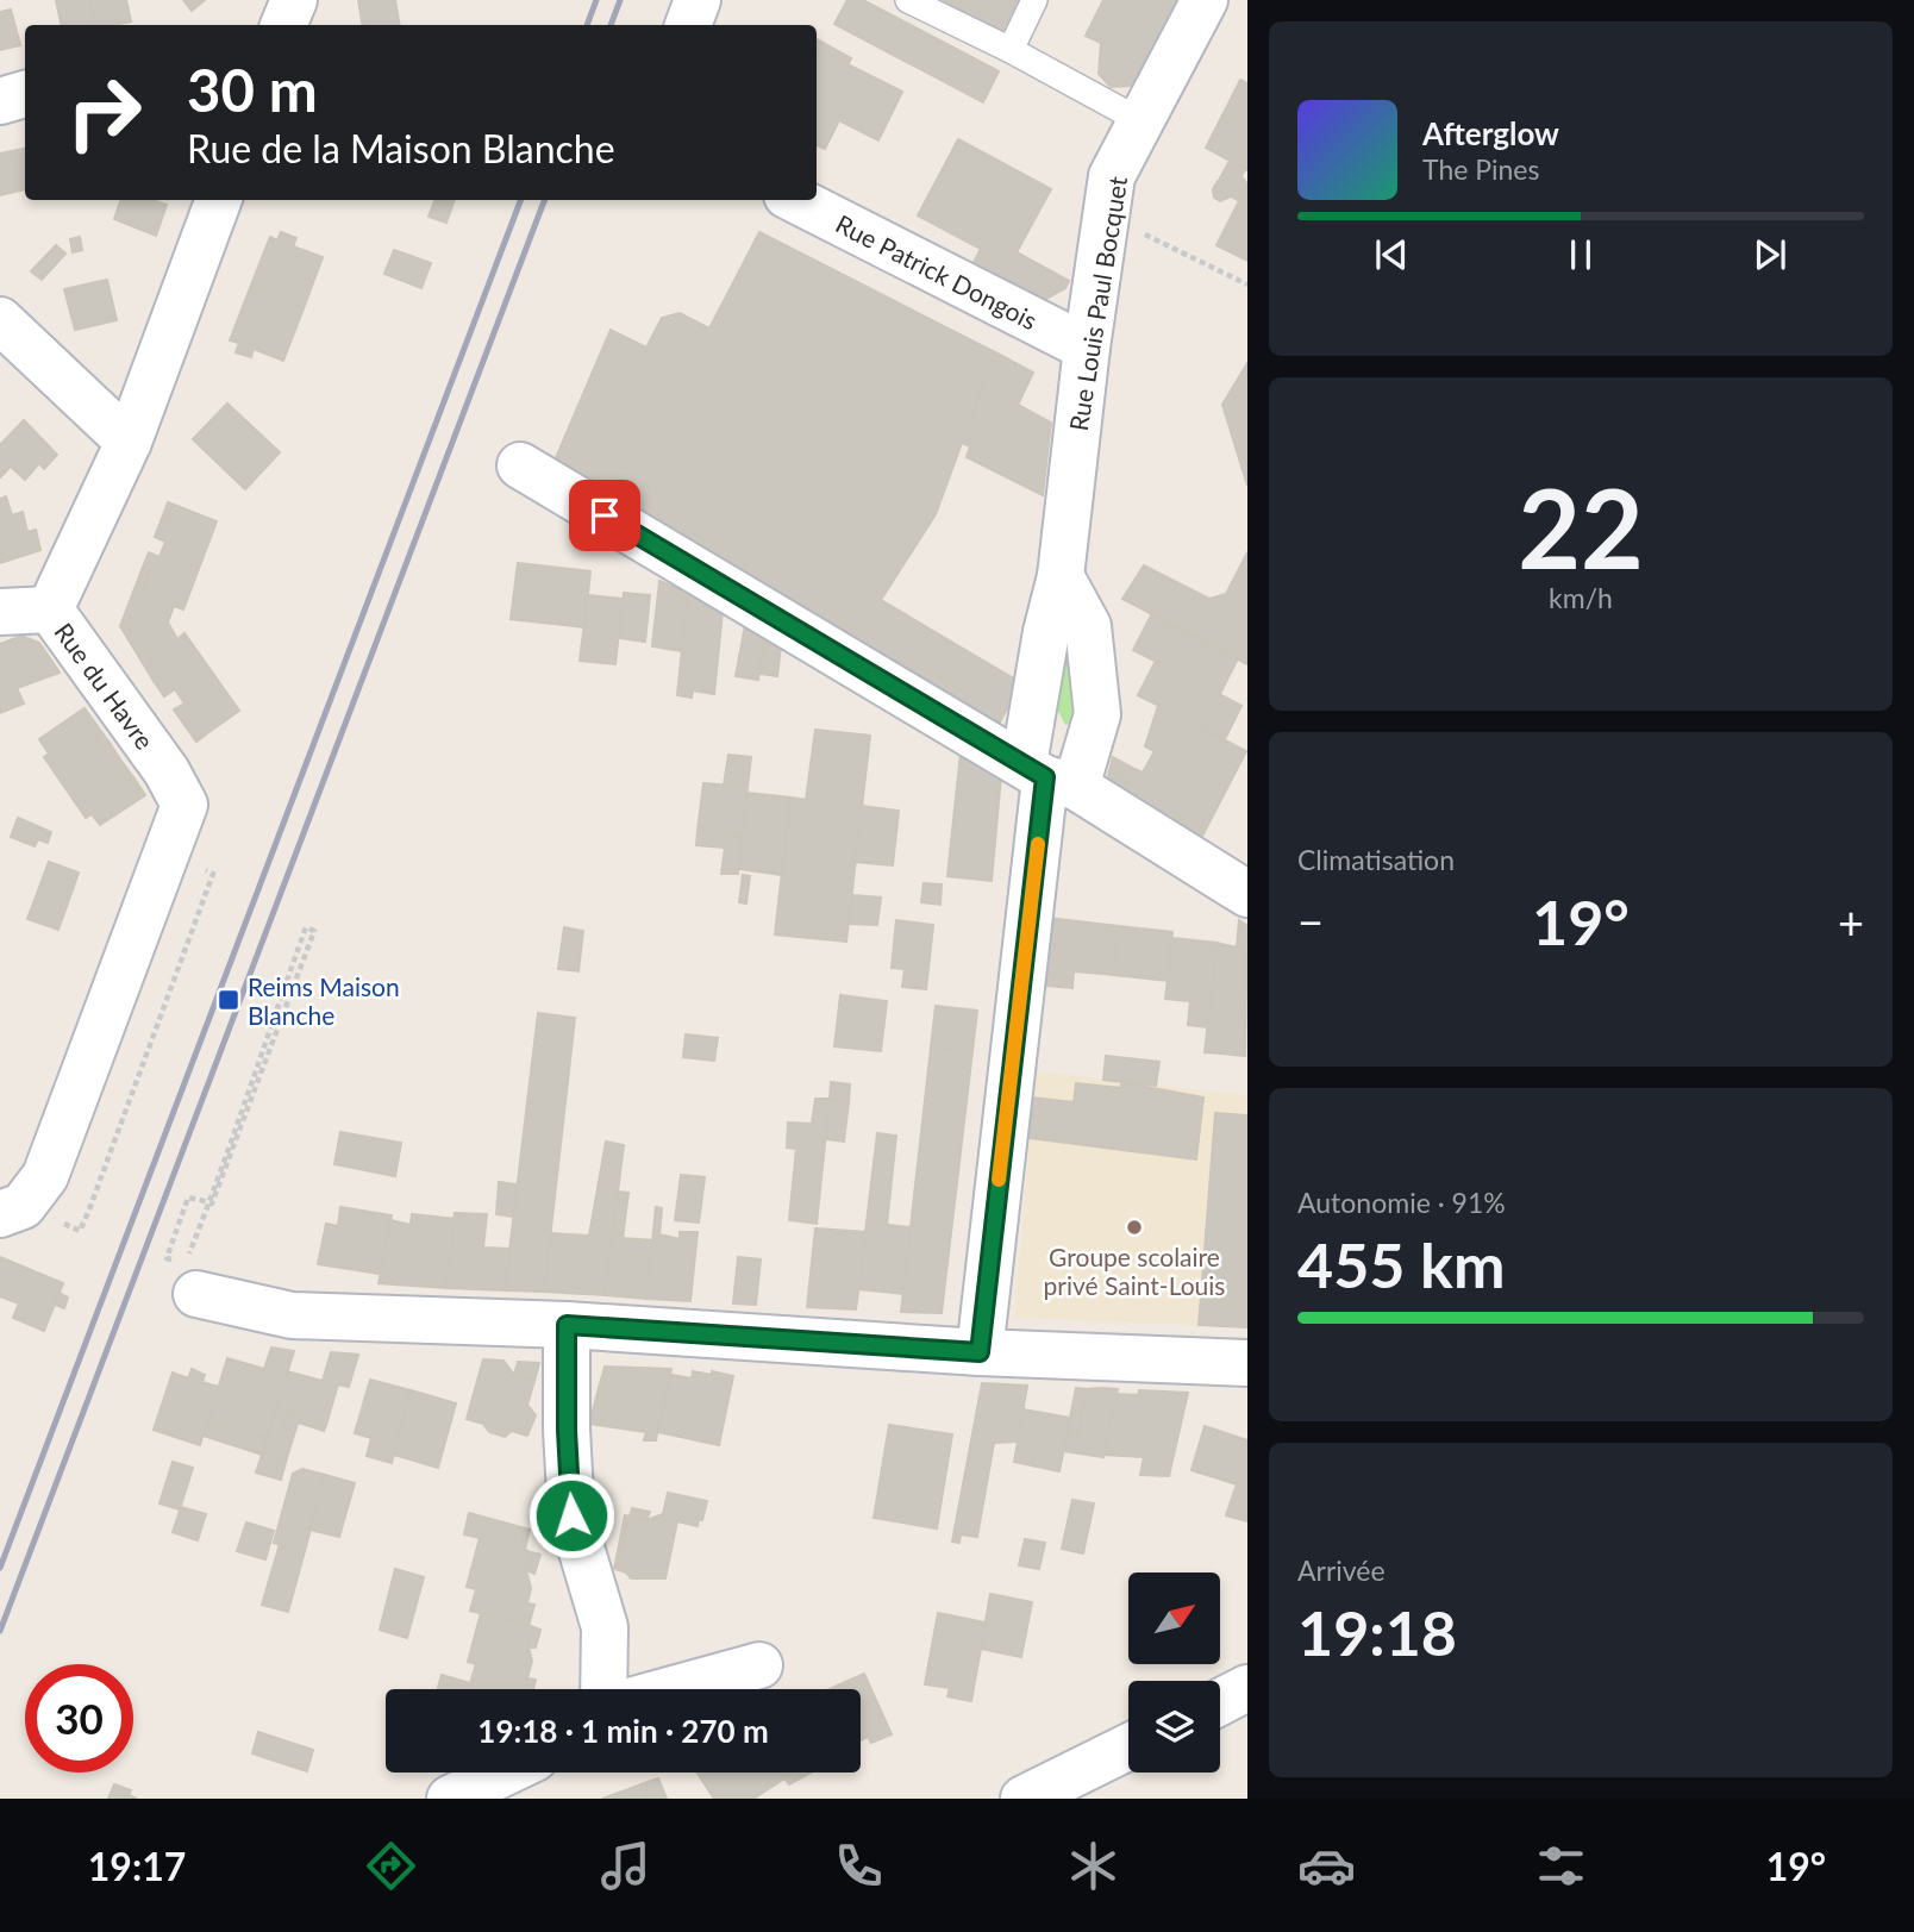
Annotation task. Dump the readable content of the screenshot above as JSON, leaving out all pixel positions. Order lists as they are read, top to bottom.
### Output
{
  "streets": {
    "street": ["Rue Patrick Dongois", "Rue Louis Paul Bocquet", "Rue du Havre"]
  },
  "crossings": [
    ["Rue Patrick Dongois", "Rue Louis Paul Bocquet"]
  ],
  "places": {
    "transit": ["Reims Maison Blanche"],
    "other": ["Groupe scolaire privé Saint-Louis"]
  },
  "north": "top right",
  "page": {
    "turn": ["30 m", "Rue de la Maison Blanche"],
    "song": ["Afterglow", "The Pines"],
    "tile": [
      ["22", "km/h"],
      "Climatisation",
      ["Autonomie · 91%", "455 km"],
      ["Arrivée", "19:18"]
    ],
    "heat": ["−", "19°", "+"],
    "limit": "30",
    "trip": "19:18 · 1 min · 270 m",
    "tabs": ["19:17", "19°"]
  }
}
